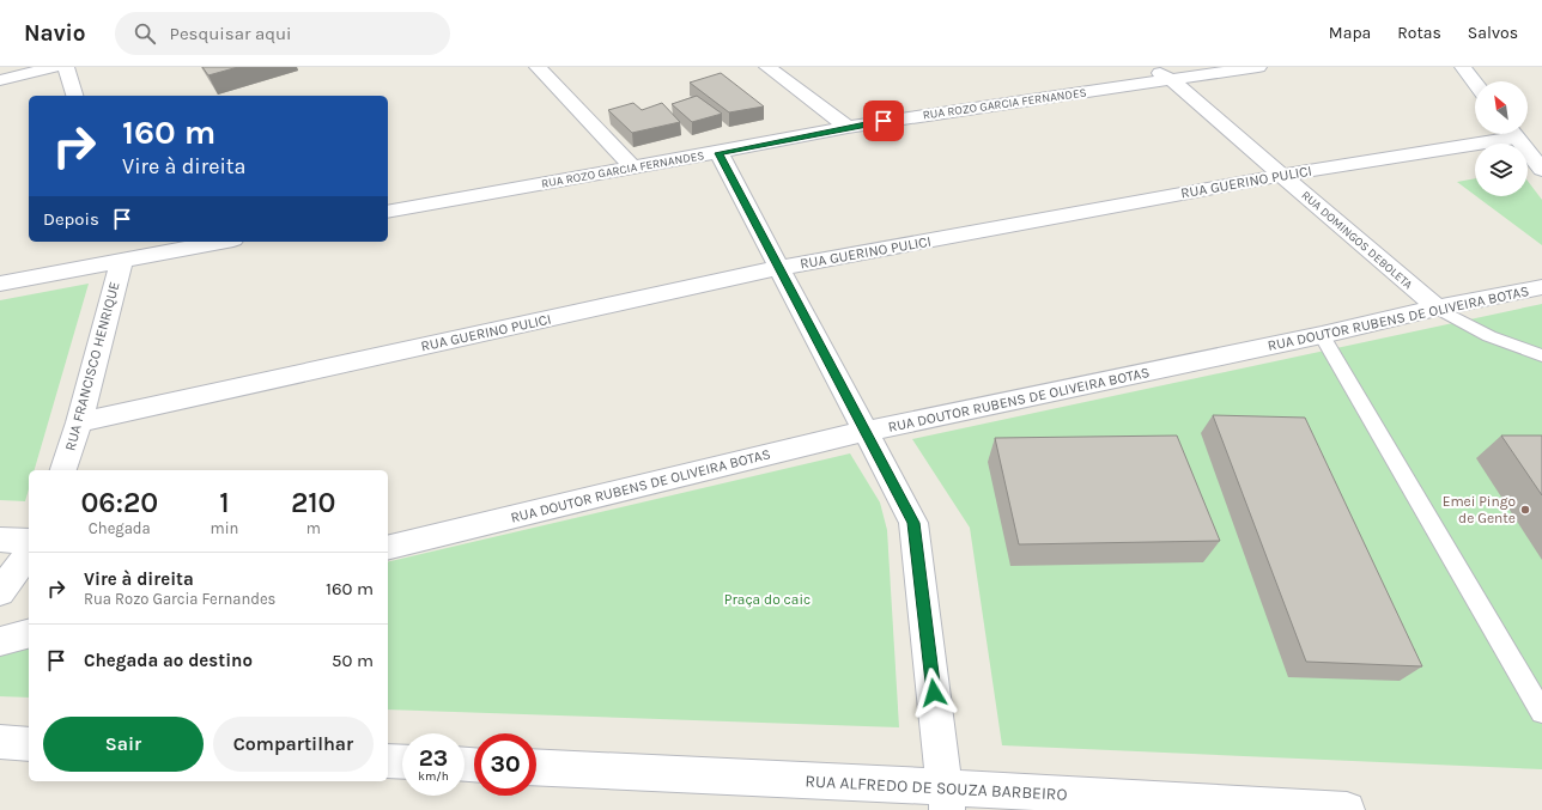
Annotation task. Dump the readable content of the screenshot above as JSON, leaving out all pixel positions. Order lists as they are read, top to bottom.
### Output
{
  "streets": {
    "street": [
      "RUA ROZO GARCIA FERNANDES",
      "RUA GUERINO PULICI",
      "RUA DOMINGOS DEBOLETA",
      "RUA DOUTOR RUBENS DE OLIVEIRA BOTAS",
      "RUA FRANCISCO HENRIQUE",
      "RUA ALFREDO DE SOUZA BARBEIRO"
    ]
  },
  "crossings": [
    ["RUA ROZO GARCIA FERNANDES", "RUA DOMINGOS DEBOLETA"],
    ["RUA GUERINO PULICI", "RUA DOMINGOS DEBOLETA"],
    ["RUA GUERINO PULICI", "RUA FRANCISCO HENRIQUE"],
    ["RUA DOMINGOS DEBOLETA", "RUA DOUTOR RUBENS DE OLIVEIRA BOTAS"]
  ],
  "parks": ["Praça do caic"],
  "places": ["Emei Pingo de Gente"],
  "north": "top left",
  "page": {
    "header": "Navio",
    "search": "Pesquisar aqui",
    "nav": ["Mapa", "Rotas", "Salvos"],
    "turn": ["160 m", "Vire à direita"],
    "then": "Depois",
    "eta": [
      "06:20",
      "Chegada",
      "1",
      "min",
      "210",
      "m"
    ],
    "list": [
      {
        "name": "Vire à direita",
        "note": "Rua Rozo Garcia Fernandes",
        "value": "160 m"
      },
      {
        "name": "Chegada ao destino",
        "value": "50 m"
      }
    ],
    "buttons": ["Sair", "Compartilhar"],
    "speed": "23 km/h",
    "limit": "30"
  }
}
